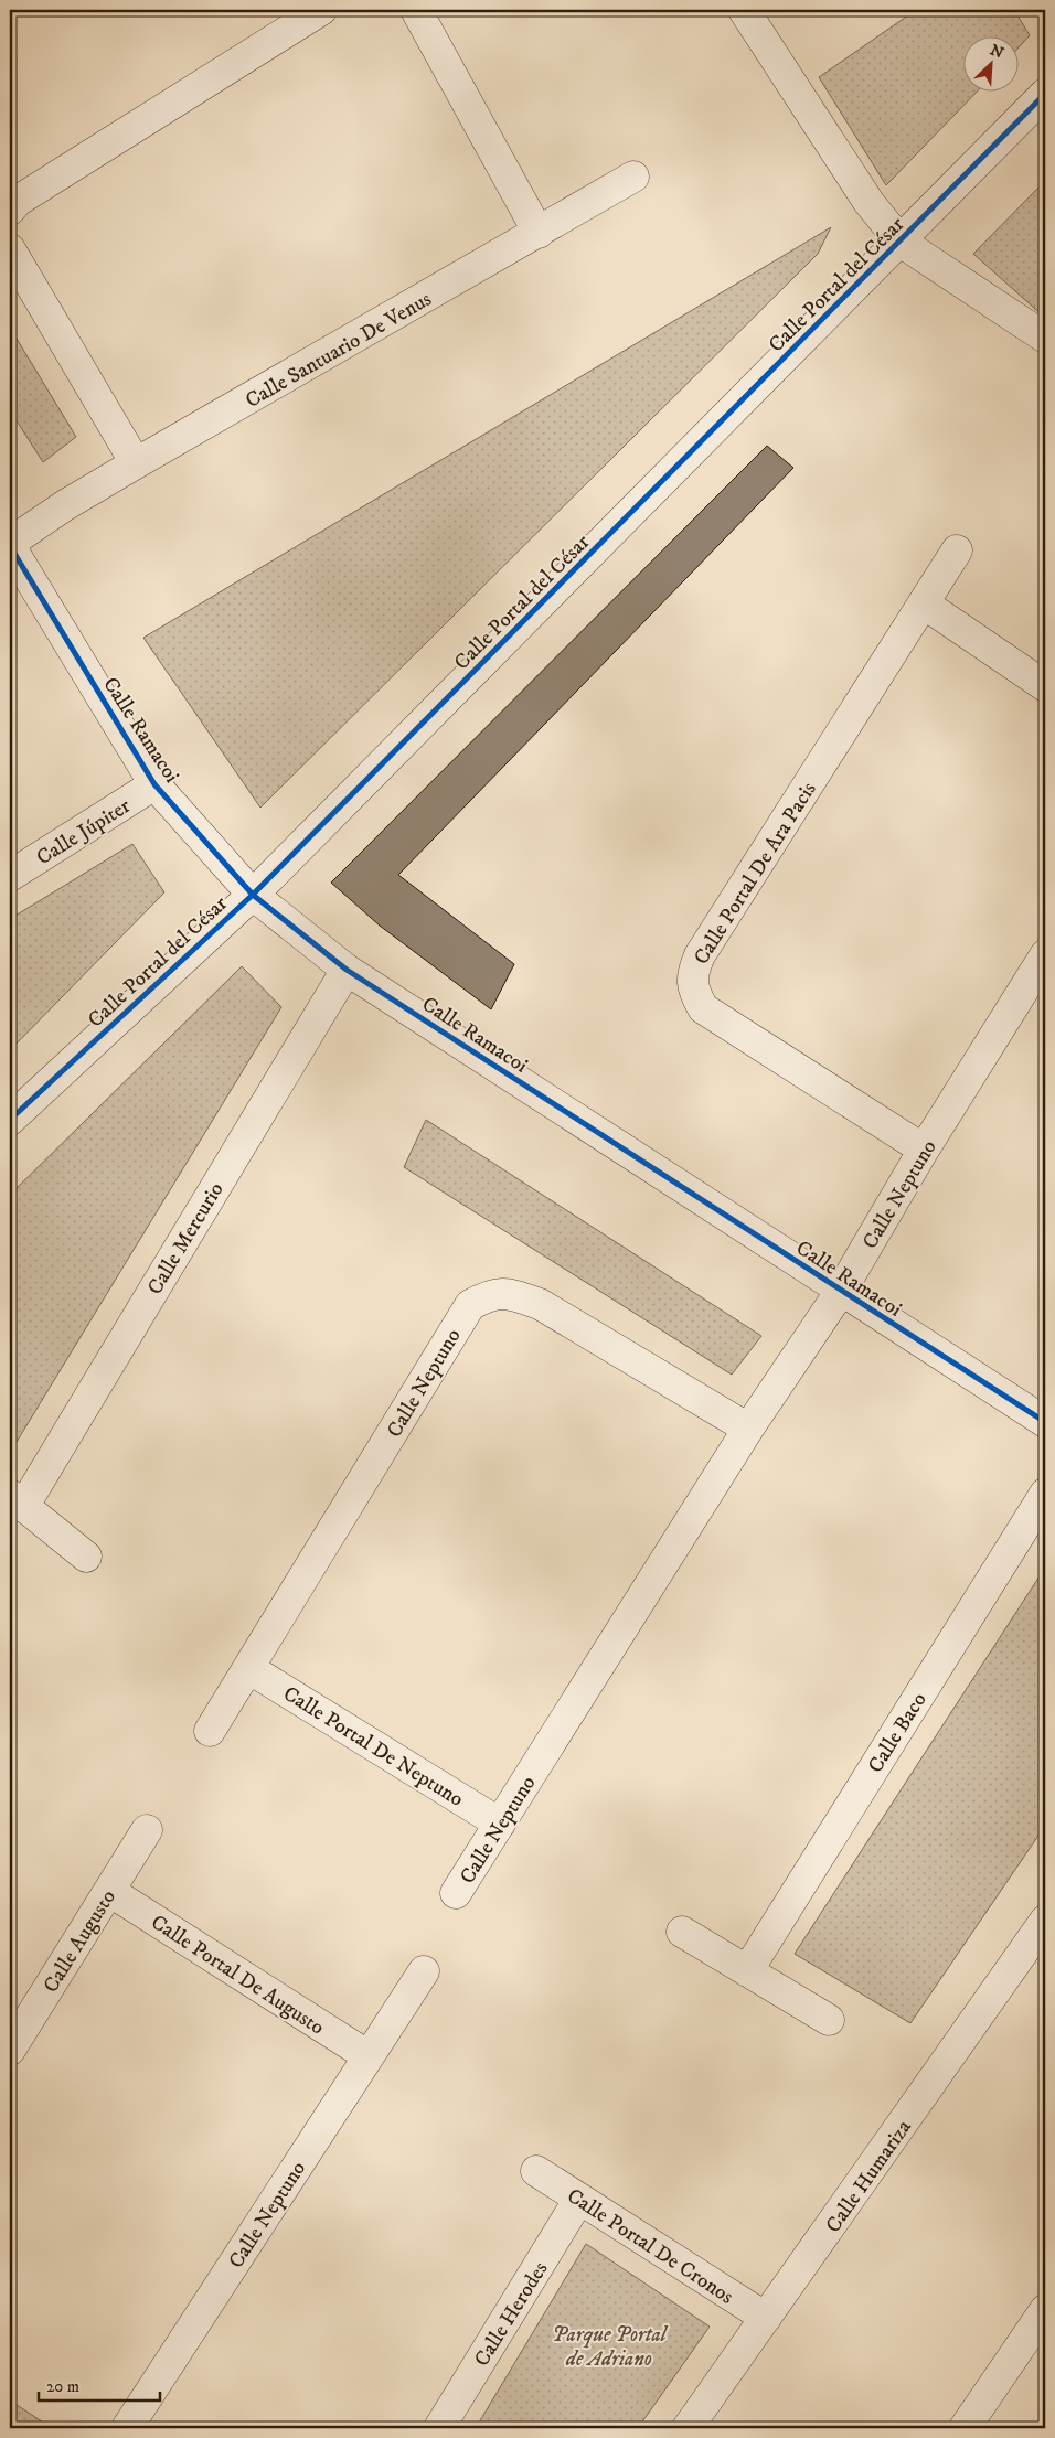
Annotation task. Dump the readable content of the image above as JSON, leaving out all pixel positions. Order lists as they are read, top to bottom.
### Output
{
  "streets": {
    "street": [
      "Calle Portal del César",
      "Calle Santuario De Venus",
      "Calle Ramacoi",
      "Calle Júpiter",
      "Calle Portal De Ara Pacis",
      "Calle Neptuno",
      "Calle Mercurio",
      "Calle Baco",
      "Calle Portal De Neptuno",
      "Calle Augusto",
      "Calle Portal De Augusto",
      "Calle Humariza",
      "Calle Portal De Cronos",
      "Calle Herodes"
    ]
  },
  "crossings": [
    ["Calle Portal del César", "Calle Ramacoi"],
    ["Calle Santuario De Venus", "Calle Ramacoi"],
    ["Calle Ramacoi", "Calle Júpiter"],
    ["Calle Ramacoi", "Calle Neptuno"],
    ["Calle Ramacoi", "Calle Mercurio"],
    ["Calle Portal De Ara Pacis", "Calle Neptuno"],
    ["Calle Neptuno", "Calle Portal De Neptuno"],
    ["Calle Neptuno", "Calle Portal De Augusto"],
    ["Calle Augusto", "Calle Portal De Augusto"],
    ["Calle Humariza", "Calle Portal De Cronos"],
    ["Calle Portal De Cronos", "Calle Herodes"]
  ],
  "parks": ["Parque Portal de Adriano"],
  "scale_bar": "20 m",
  "north": "top right"
}
